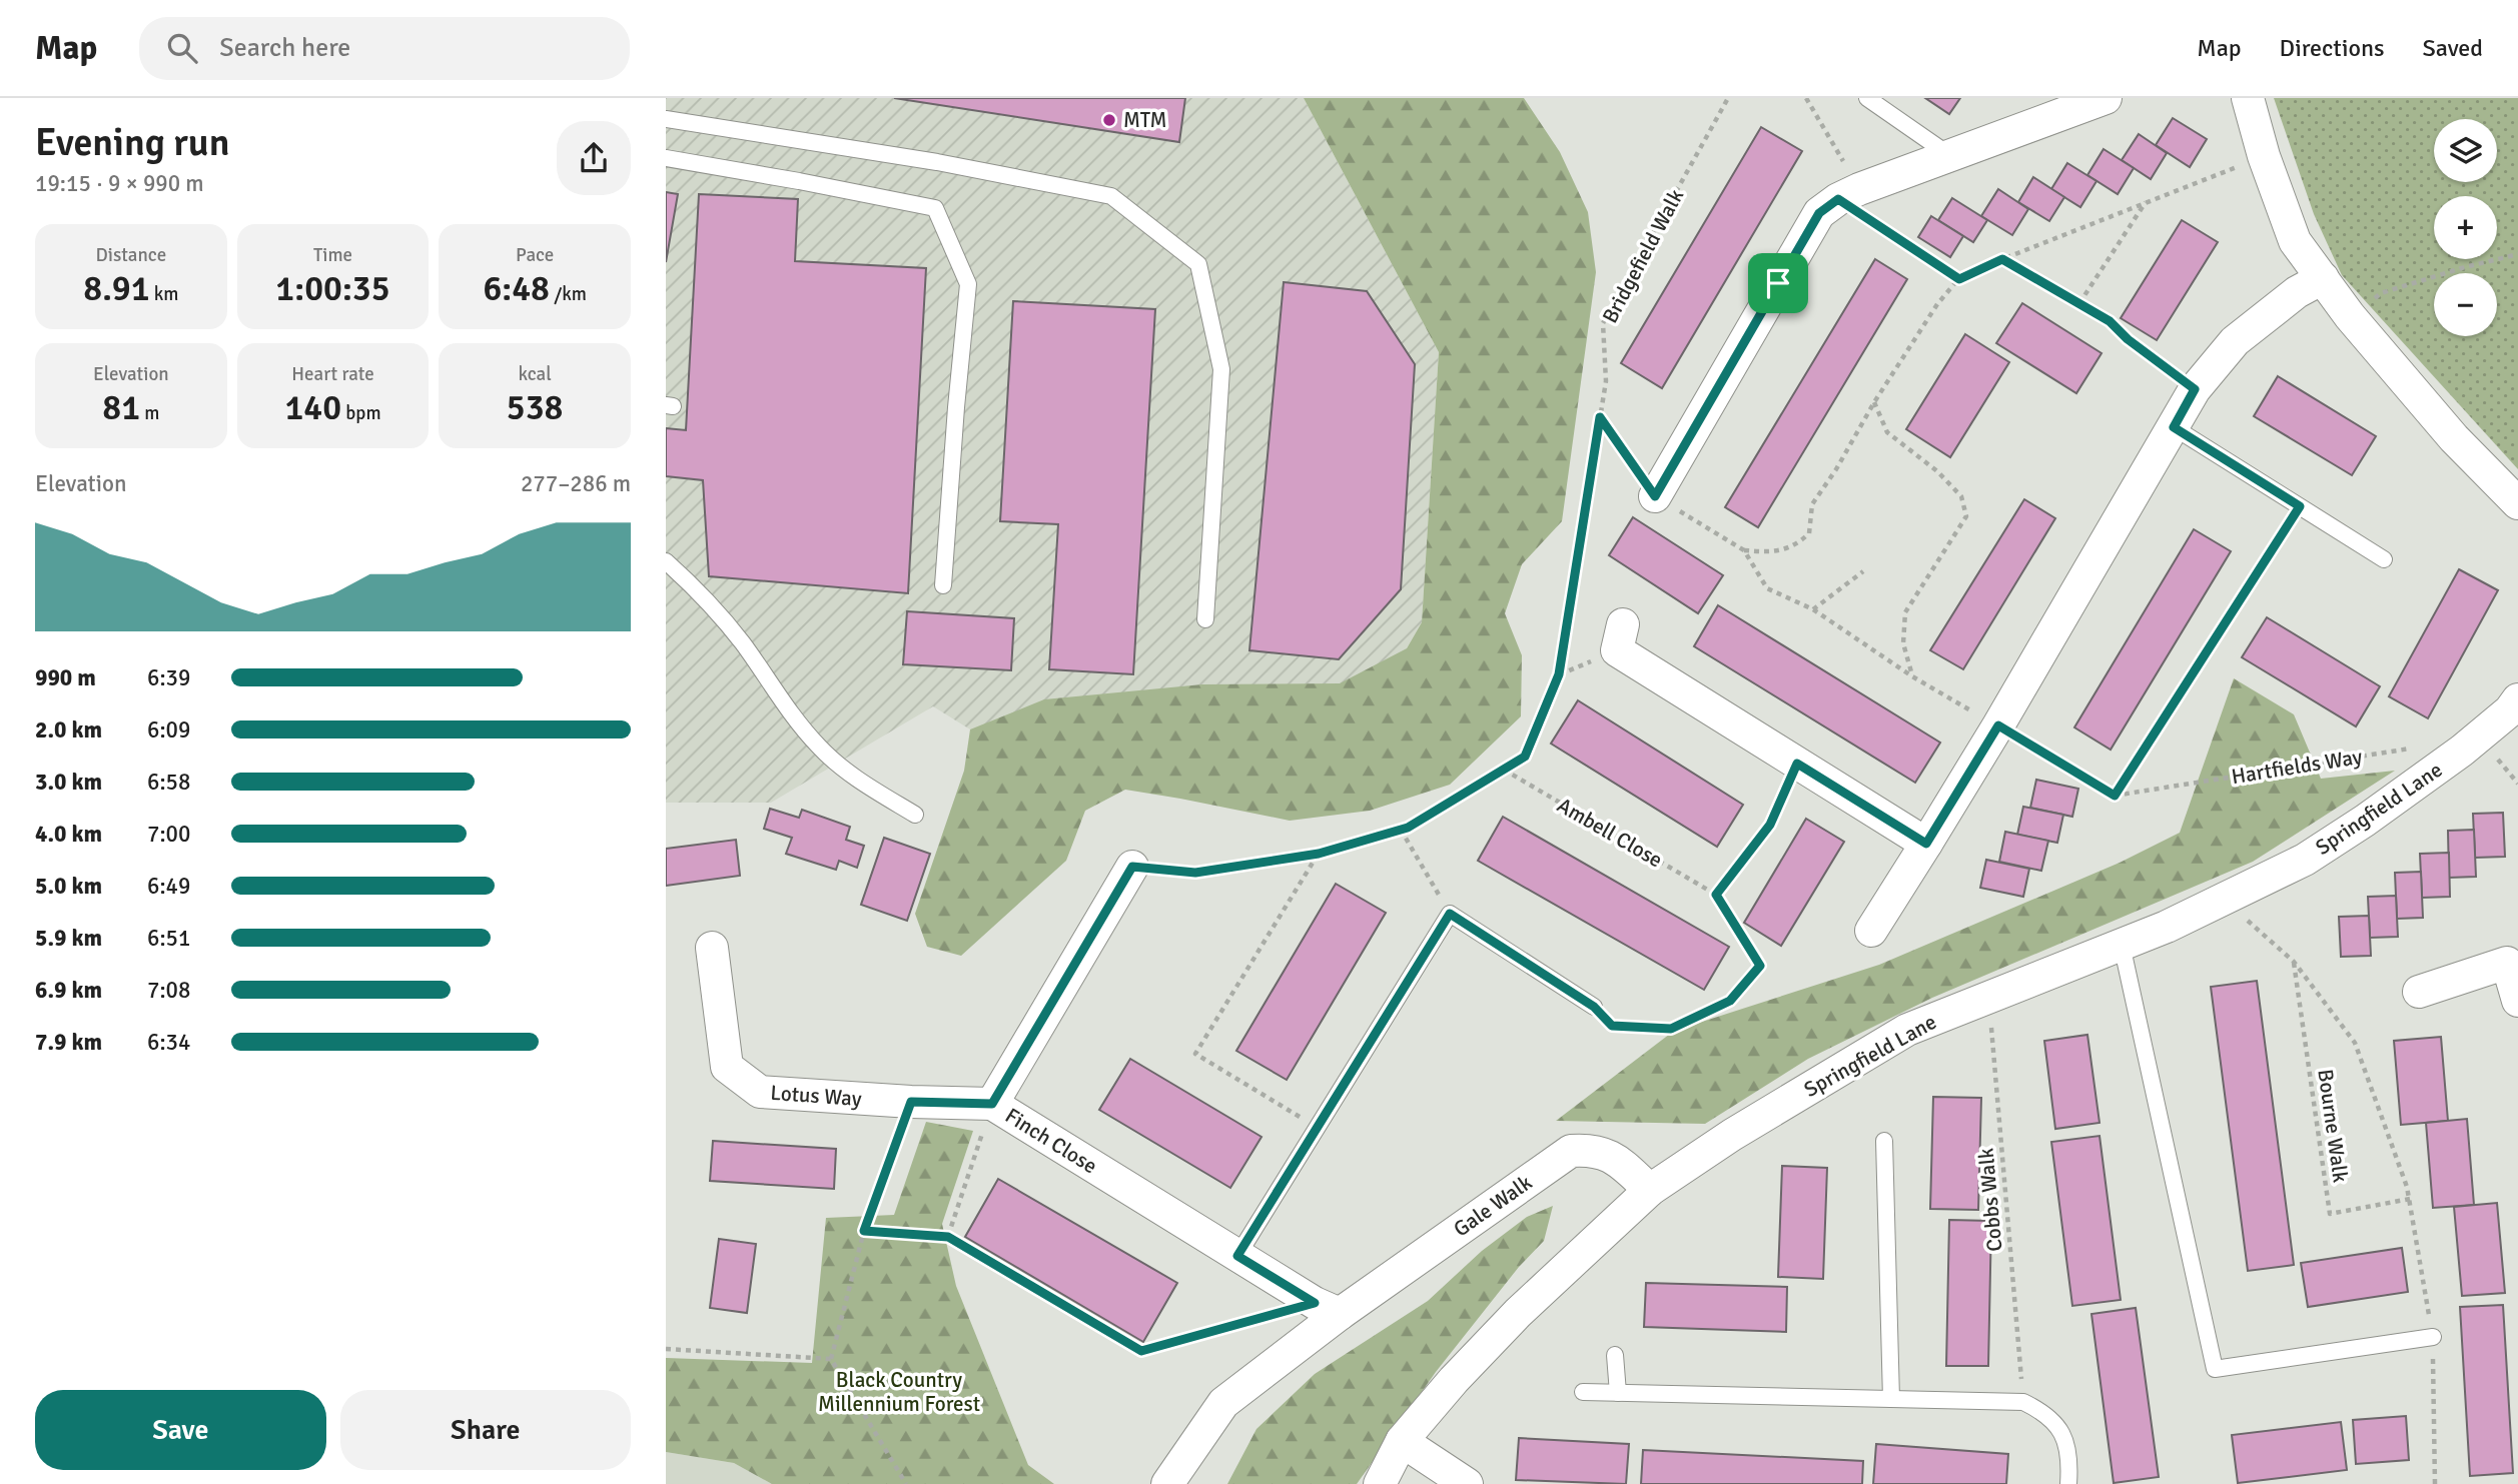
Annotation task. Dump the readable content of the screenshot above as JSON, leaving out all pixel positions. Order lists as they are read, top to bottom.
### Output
{
  "streets": {
    "street": [
      "Springfield Lane",
      "Lotus Way",
      "Finch Close",
      "Gale Walk"
    ],
    "path": [
      "Bridgefield Walk",
      "Hartfields Way",
      "Ambell Close",
      "Bourne Walk",
      "Cobbs Walk"
    ]
  },
  "crossings": [
    ["Bridgefield Walk", "Ambell Close"],
    ["Bridgefield Walk", "Finch Close"],
    ["Springfield Lane", "Bourne Walk"],
    ["Springfield Lane", "Cobbs Walk"],
    ["Springfield Lane", "Gale Walk"],
    ["Lotus Way", "Finch Close"]
  ],
  "parks": ["Black Country Millennium Forest"],
  "places": ["MTM"],
  "page": {
    "header": "Map",
    "search": "Search here",
    "nav": ["Map", "Directions", "Saved"],
    "heading": ["Evening run", "19:15 · 9 × 990 m"],
    "map_buttons": ["+", "−"],
    "stats": [
      ["Distance", "8.91 km"],
      ["Time", "1:00:35"],
      ["Pace", "6:48 /km"],
      ["Elevation", "81 m"],
      ["Heart rate", "140 bpm"],
      ["kcal", "538"]
    ],
    "chart": ["Elevation", "277–286 m"],
    "list": [
      {
        "name": "990 m",
        "note": "6:39"
      },
      {
        "name": "2.0 km",
        "note": "6:09"
      },
      {
        "name": "3.0 km",
        "note": "6:58"
      },
      {
        "name": "4.0 km",
        "note": "7:00"
      },
      {
        "name": "5.0 km",
        "note": "6:49"
      },
      {
        "name": "5.9 km",
        "note": "6:51"
      },
      {
        "name": "6.9 km",
        "note": "7:08"
      },
      {
        "name": "7.9 km",
        "note": "6:34"
      }
    ],
    "buttons": ["Save", "Share"]
  }
}
